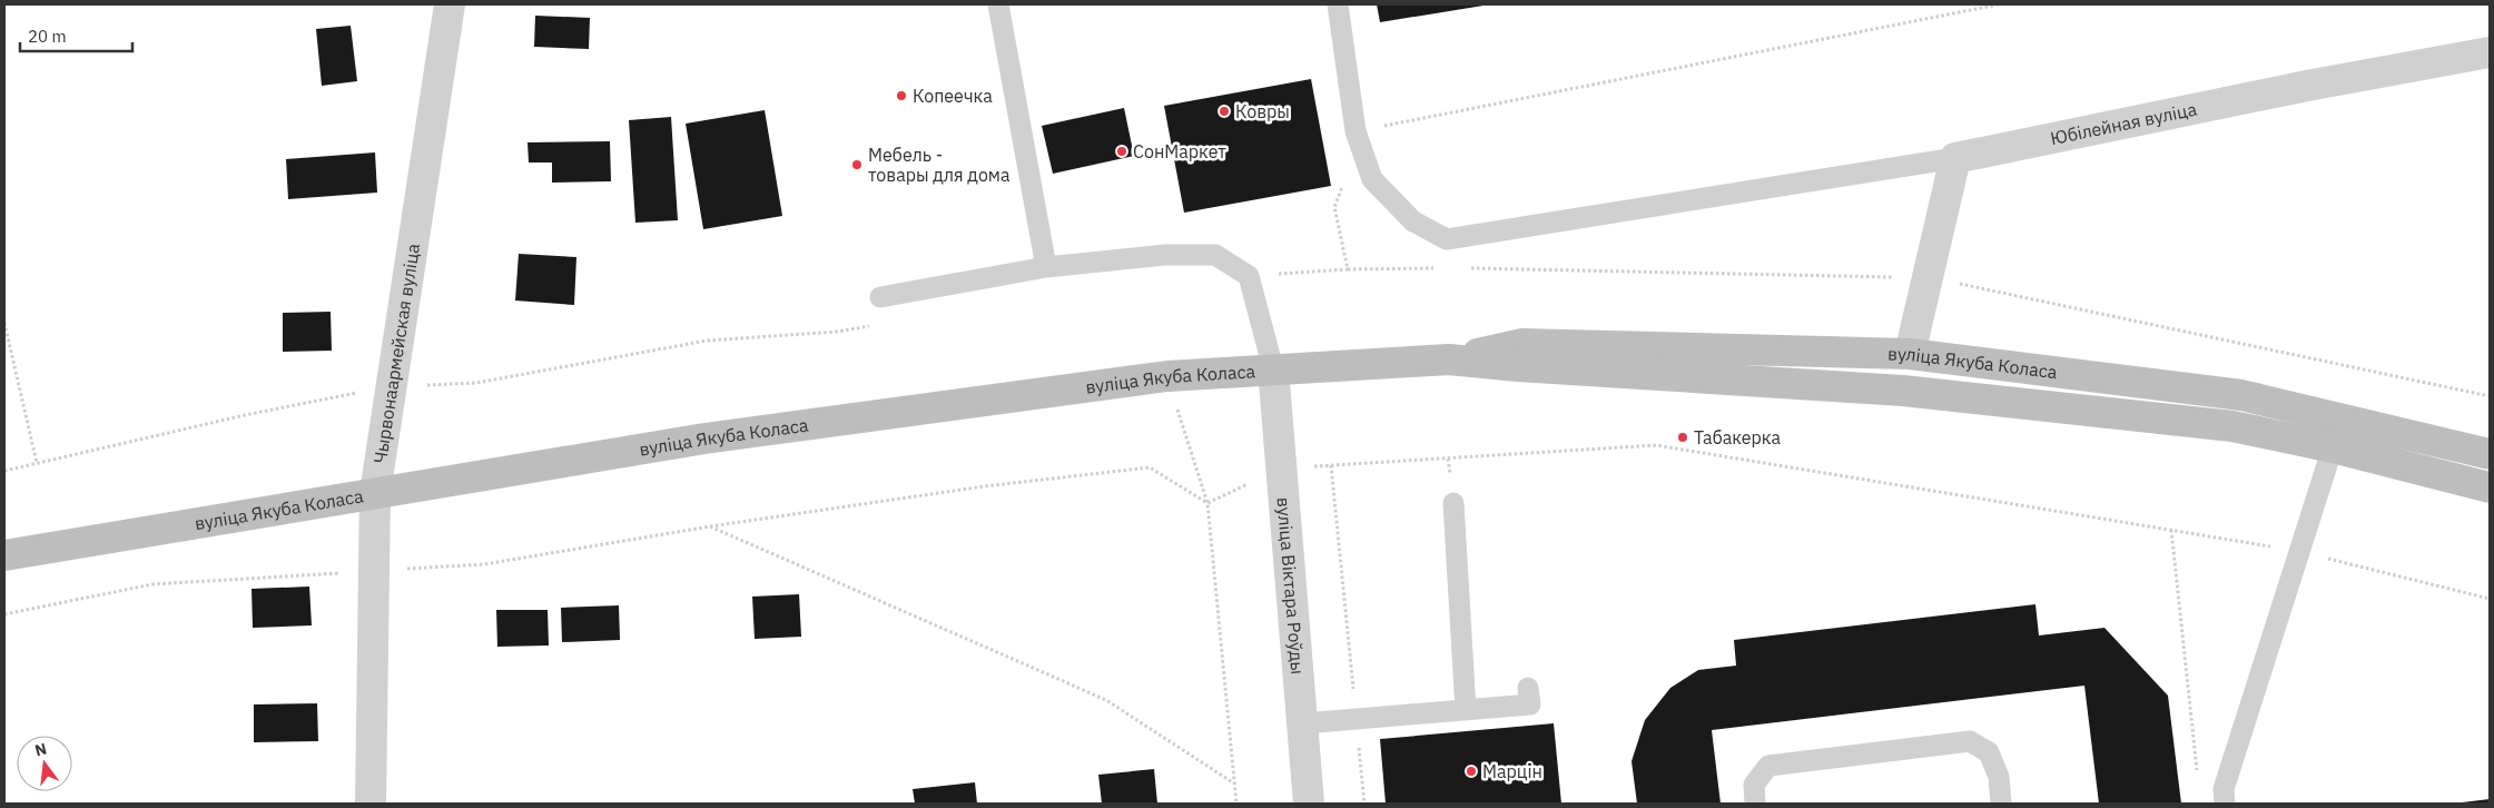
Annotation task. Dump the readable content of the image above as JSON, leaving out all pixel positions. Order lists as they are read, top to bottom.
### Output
{
  "streets": {
    "main road": ["вуліца Якуба Коласа"],
    "street": ["Юбілейная вуліца", "Чырвонаармейская вуліца", "вуліца Віктара Роўды"]
  },
  "crossings": [
    ["Чырвонаармейская вуліца", "вуліца Якуба Коласа"],
    ["вуліца Якуба Коласа", "вуліца Віктара Роўды"]
  ],
  "places": [
    "Копеечка",
    "Ковры",
    "СонМаркет",
    "Мебель - товары для дома",
    "Табакерка",
    "Марцін"
  ],
  "scale_bar": "20 m",
  "north": "top"
}
